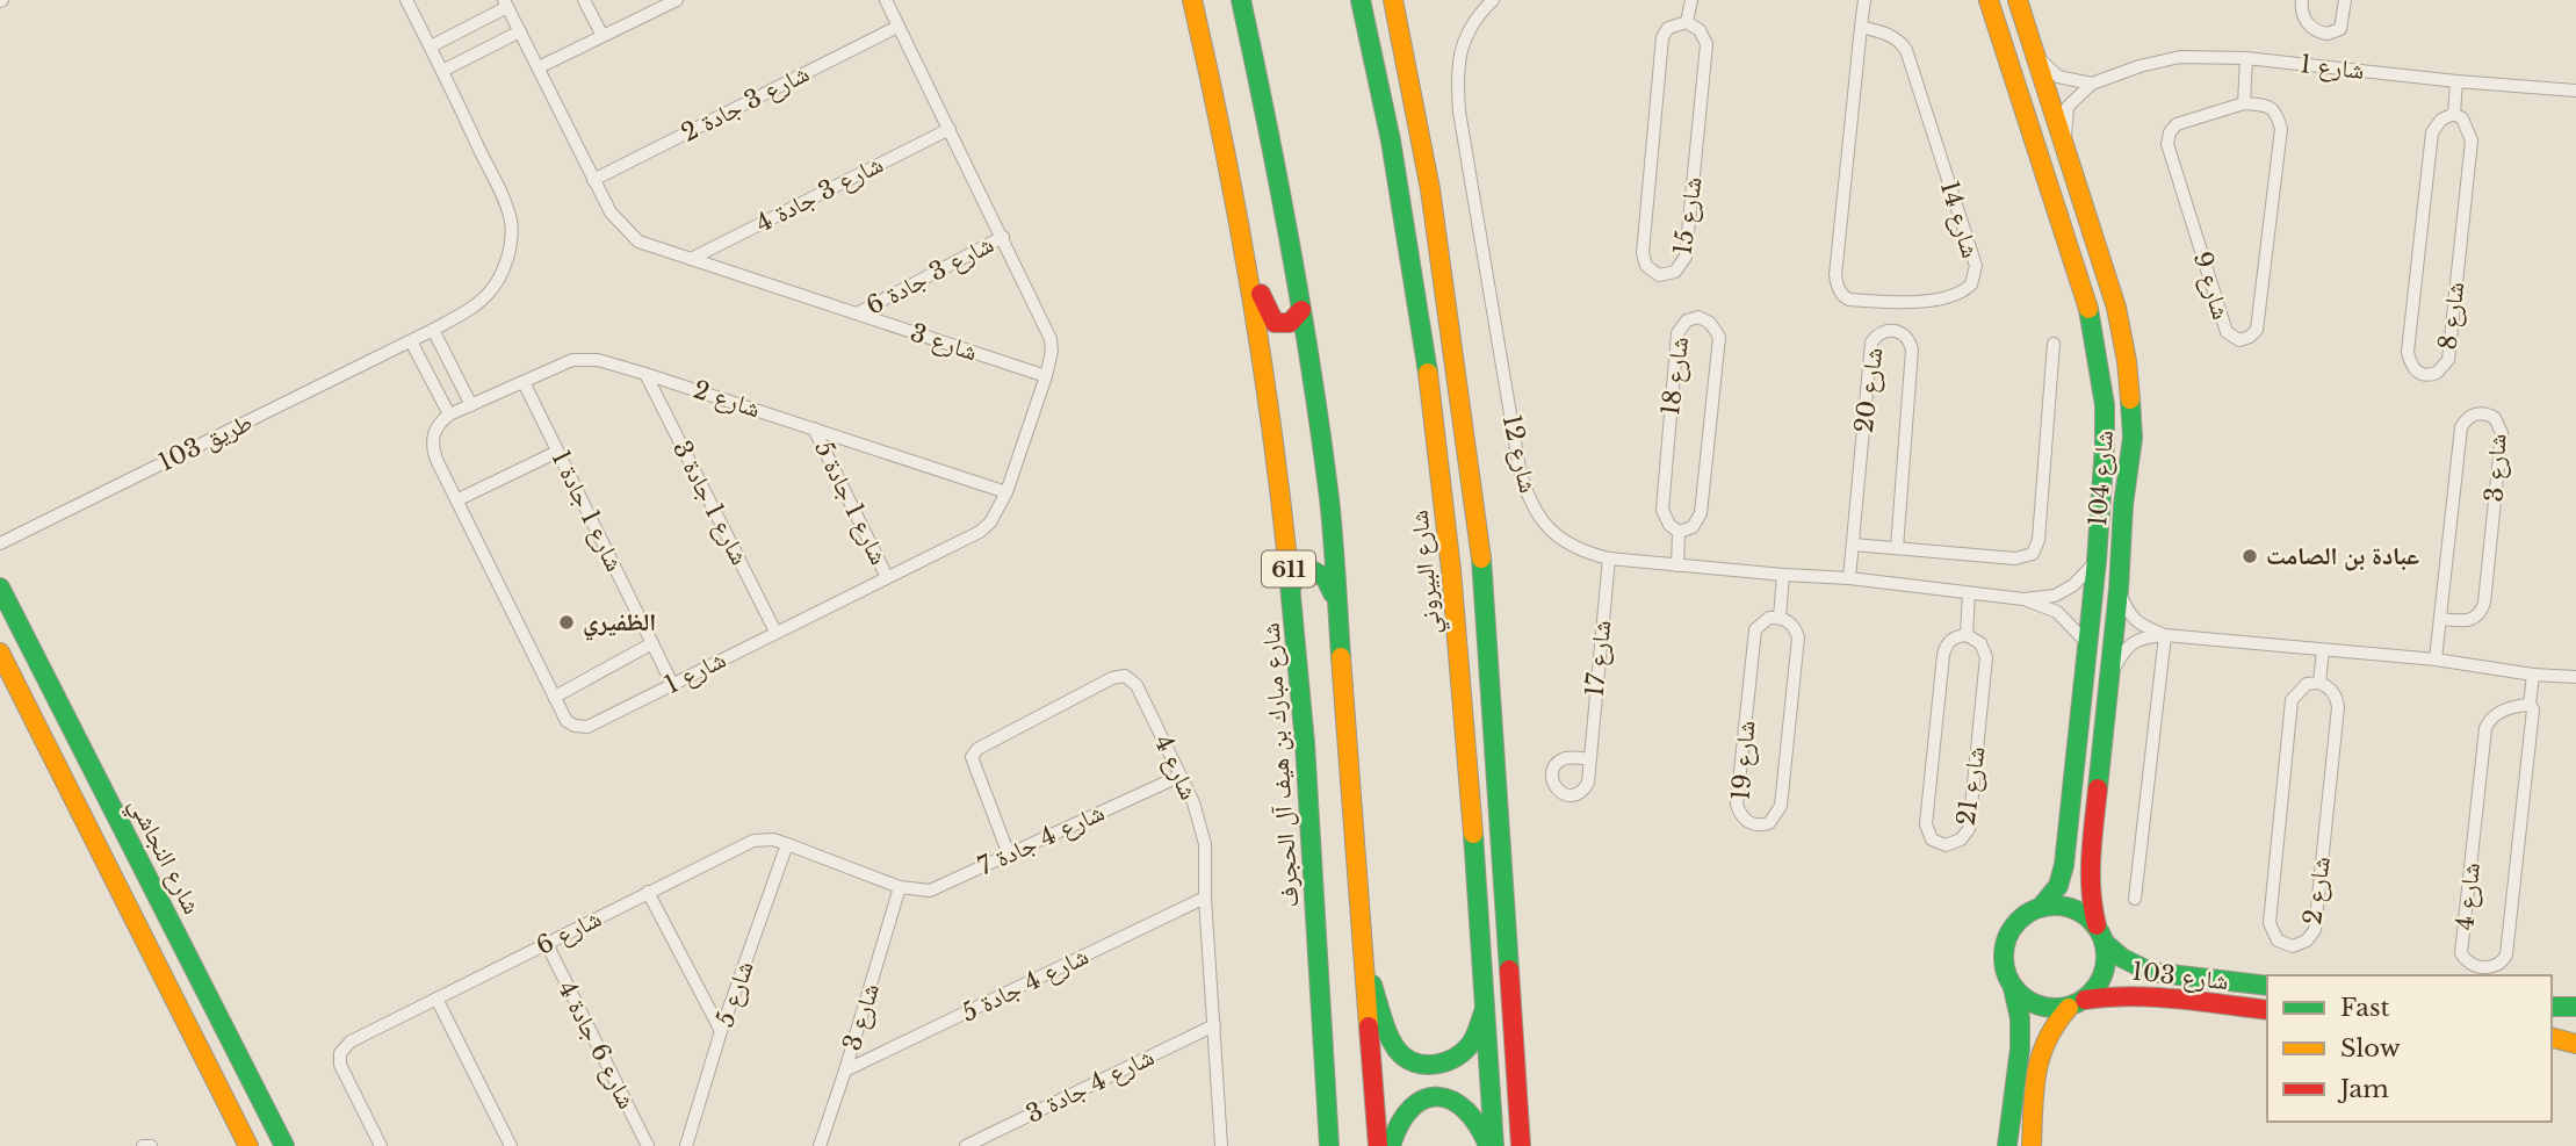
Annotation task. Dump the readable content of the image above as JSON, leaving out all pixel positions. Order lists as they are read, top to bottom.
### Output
{
  "streets": {
    "street": [
      "شارع 1",
      "شارع 3 جادة 2",
      "شارع 3 جادة 4",
      "شارع 15",
      "شارع 14",
      "شارع 3 جادة 6",
      "شارع 9",
      "شارع 8",
      "شارع 3",
      "شارع 18",
      "شارع 20",
      "شارع 2",
      "طريق 103",
      "شارع 12",
      "شارع 104",
      "شارع 1 جادة 3",
      "شارع 1 جادة 5",
      "شارع 1 جادة 1",
      "611",
      "شارع البيروني",
      "شارع 17",
      "شارع 19",
      "شارع مبارك بن هيف آل الحجرف",
      "شارع 4",
      "شارع 21",
      "شارع 4 جادة 7",
      "شارع النجاشي",
      "شارع 6",
      "شارع 103",
      "شارع 4 جادة 5",
      "شارع 5",
      "شارع 6 جادة 4",
      "شارع 4 جادة 3"
    ]
  },
  "crossings": [
    ["شارع 1", "شارع 3"],
    ["شارع 1", "شارع 2"],
    ["شارع 1", "شارع 1 جادة 3"],
    ["شارع 1", "شارع 1 جادة 5"],
    ["شارع 1", "شارع 1 جادة 1"],
    ["شارع 3 جادة 2", "شارع 3"],
    ["شارع 3 جادة 4", "شارع 3"],
    ["شارع 3 جادة 6", "شارع 3"],
    ["شارع 3", "شارع 4 جادة 7"],
    ["شارع 3", "شارع 6"],
    ["شارع 3", "شارع 4 جادة 5"],
    ["شارع 18", "شارع 12"],
    ["شارع 20", "شارع 12"],
    ["شارع 2", "شارع 1 جادة 3"],
    ["شارع 2", "شارع 1 جادة 5"],
    ["شارع 2", "شارع 1 جادة 1"],
    ["شارع 12", "شارع 104"],
    ["شارع 12", "شارع 17"],
    ["شارع 104", "شارع 103"],
    ["شارع 4", "شارع 4 جادة 7"],
    ["شارع 4", "شارع 4 جادة 5"],
    ["شارع 4", "شارع 4 جادة 3"],
    ["شارع 4 جادة 7", "شارع 6"],
    ["شارع 6", "شارع 5"],
    ["شارع 6", "شارع 6 جادة 4"]
  ],
  "places": ["عبادة بن الصامت", "الظفيري"],
  "legend": ["Fast", "Slow", "Jam"]
}
